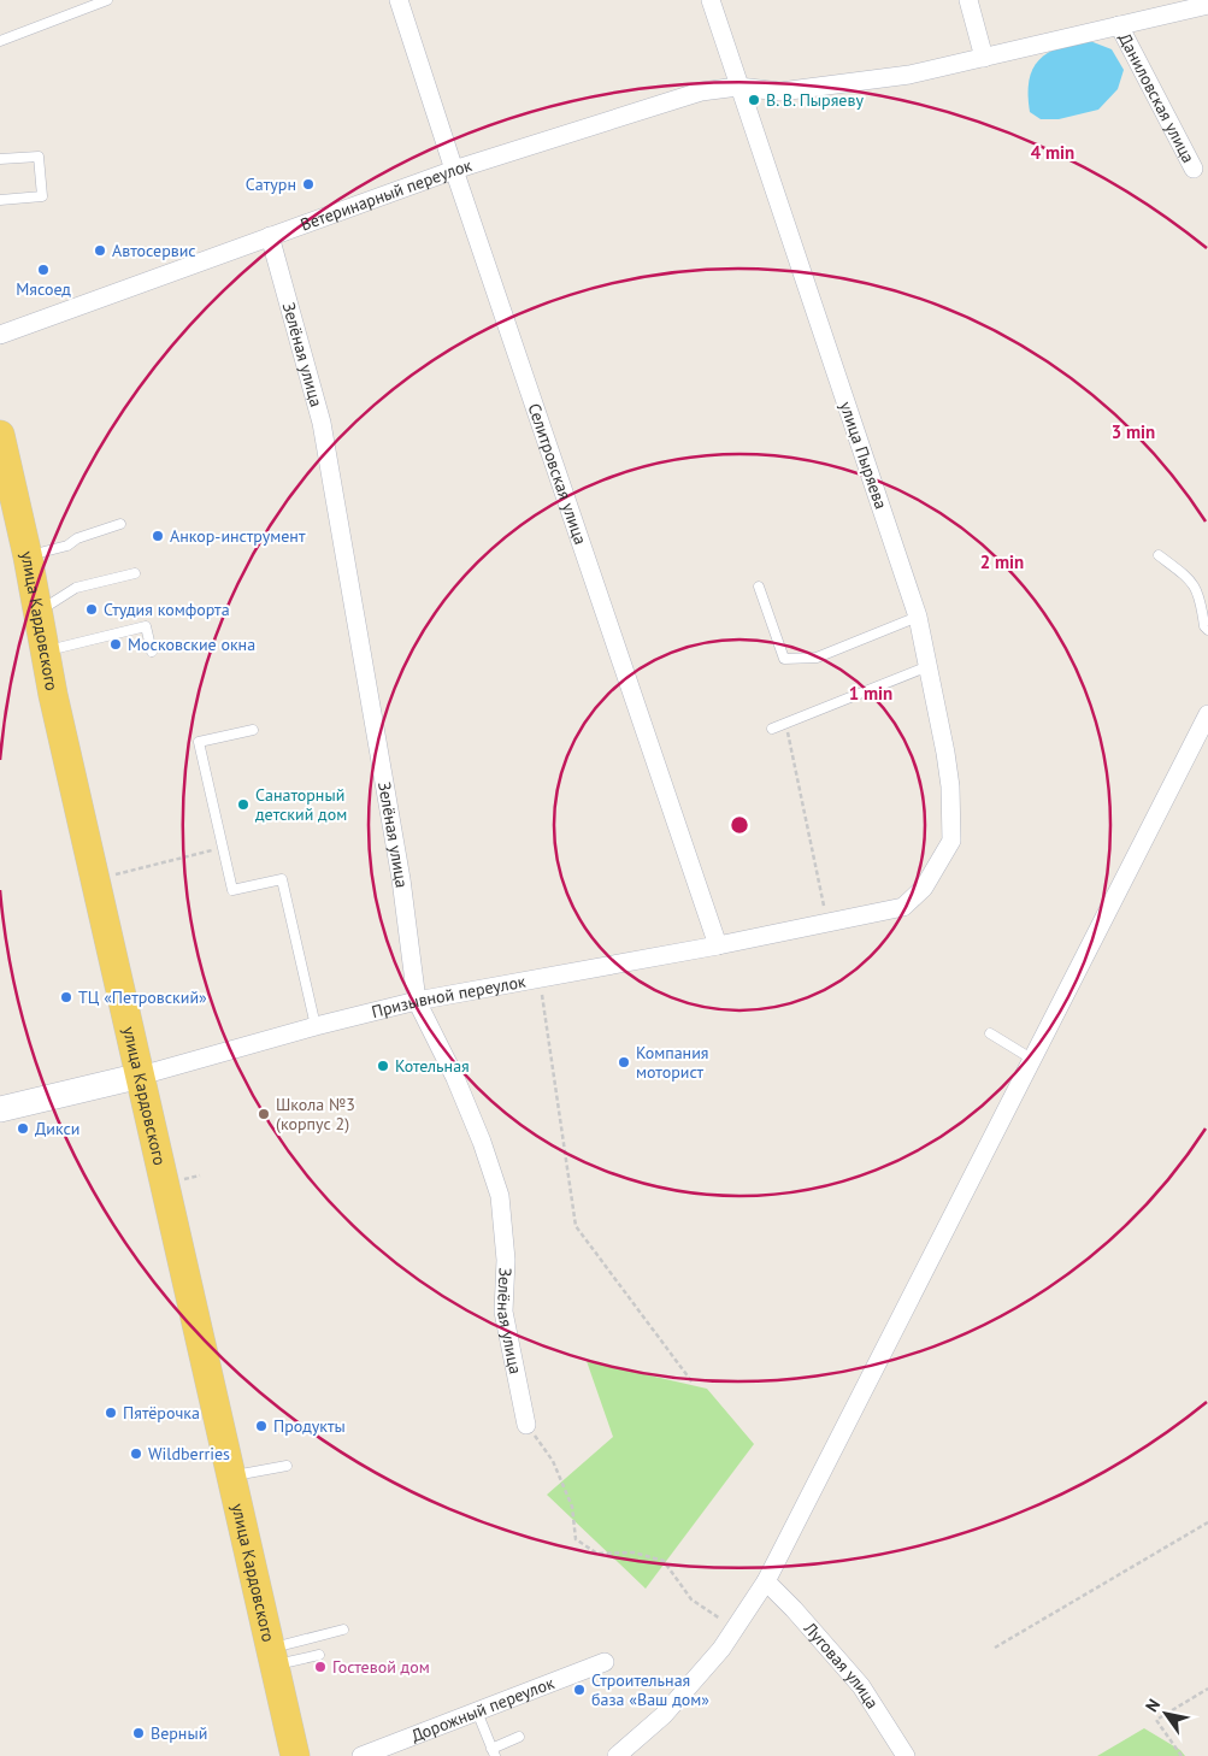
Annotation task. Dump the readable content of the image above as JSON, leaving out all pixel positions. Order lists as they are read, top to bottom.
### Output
{
  "streets": {
    "main road": ["улица Кардовского"],
    "street": [
      "Даниловская улица",
      "Ветеринарный переулок",
      "Зелёная улица",
      "улица Пыряева",
      "Селитровская улица",
      "Призывной переулок",
      "Луговая улица",
      "Дорожный переулок"
    ]
  },
  "crossings": [
    ["Даниловская улица", "Ветеринарный переулок"],
    ["Ветеринарный переулок", "Зелёная улица"],
    ["Ветеринарный переулок", "улица Пыряева"],
    ["Ветеринарный переулок", "Селитровская улица"],
    ["Зелёная улица", "Призывной переулок"],
    ["улица Пыряева", "Призывной переулок"],
    ["Селитровская улица", "Призывной переулок"],
    ["улица Кардовского", "Призывной переулок"]
  ],
  "places": [
    "В. В. Пыряеву",
    "Сатурн",
    "Автосервис",
    "Мясоед",
    "Анкор-инструмент",
    "Студия комфорта",
    "Московские окна",
    "Санаторный детский дом",
    "ТЦ «Петровский»",
    "Компания моторист",
    "Котельная",
    "Школа №3 (корпус 2)",
    "Дикси",
    "Пятёрочка",
    "Продукты",
    "Wildberries",
    "Гостевой дом",
    "Строительная база «Ваш дом»",
    "Верный"
  ],
  "north": "top left",
  "rings": [
    "4 min",
    "3 min",
    "2 min",
    "1 min"
  ]
}
